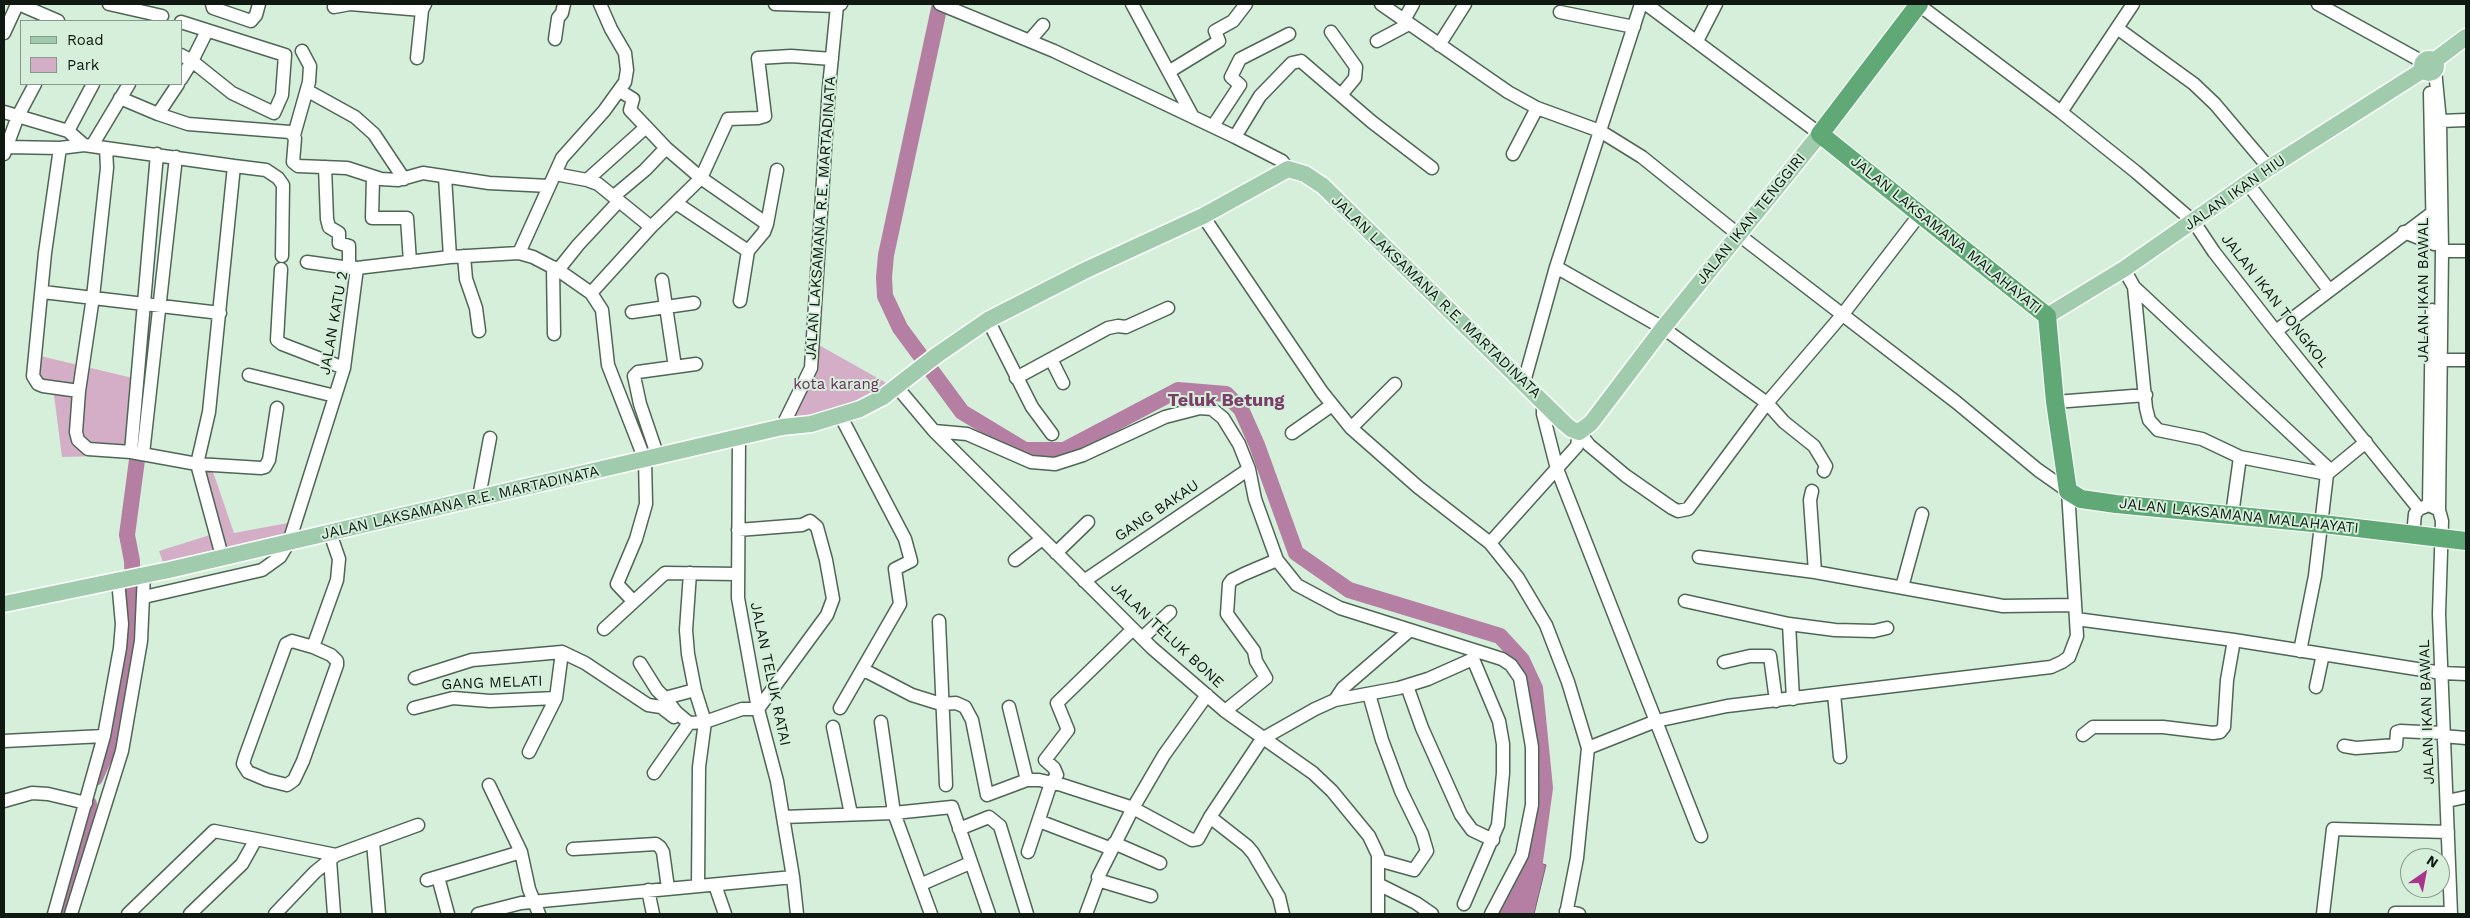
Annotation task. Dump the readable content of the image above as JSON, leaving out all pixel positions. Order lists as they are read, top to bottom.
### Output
{
  "streets": {
    "highway": ["JALAN IKAN TENGGIRI", "JALAN LAKSAMANA MALAHAYATI"],
    "main road": ["JALAN IKAN HIU", "JALAN LAKSAMANA R.E. MARTADINATA"],
    "street": [
      "JALAN IKAN BAWAL",
      "JALAN IKAN TONGKOL",
      "JALAN KATU 2",
      "GANG BAKAU",
      "JALAN TELUK BONE",
      "JALAN TELUK RATAI",
      "GANG MELATI"
    ]
  },
  "crossings": [
    ["JALAN IKAN HIU", "JALAN LAKSAMANA MALAHAYATI"],
    ["JALAN IKAN HIU", "JALAN IKAN BAWAL"],
    ["JALAN IKAN HIU", "JALAN IKAN TONGKOL"],
    ["JALAN LAKSAMANA R.E. MARTADINATA", "JALAN IKAN TENGGIRI"],
    ["JALAN LAKSAMANA R.E. MARTADINATA", "JALAN KATU 2"],
    ["JALAN LAKSAMANA R.E. MARTADINATA", "JALAN TELUK BONE"],
    ["JALAN LAKSAMANA R.E. MARTADINATA", "JALAN TELUK RATAI"],
    ["JALAN IKAN TENGGIRI", "JALAN LAKSAMANA MALAHAYATI"],
    ["JALAN IKAN TENGGIRI", "JALAN IKAN TONGKOL"],
    ["JALAN LAKSAMANA MALAHAYATI", "JALAN IKAN BAWAL"],
    ["JALAN IKAN BAWAL", "JALAN IKAN TONGKOL"],
    ["GANG BAKAU", "JALAN TELUK BONE"]
  ],
  "districts": ["Teluk Betung"],
  "parks": ["kota karang"],
  "legend": ["Road", "Park"],
  "north": "top right"
}
